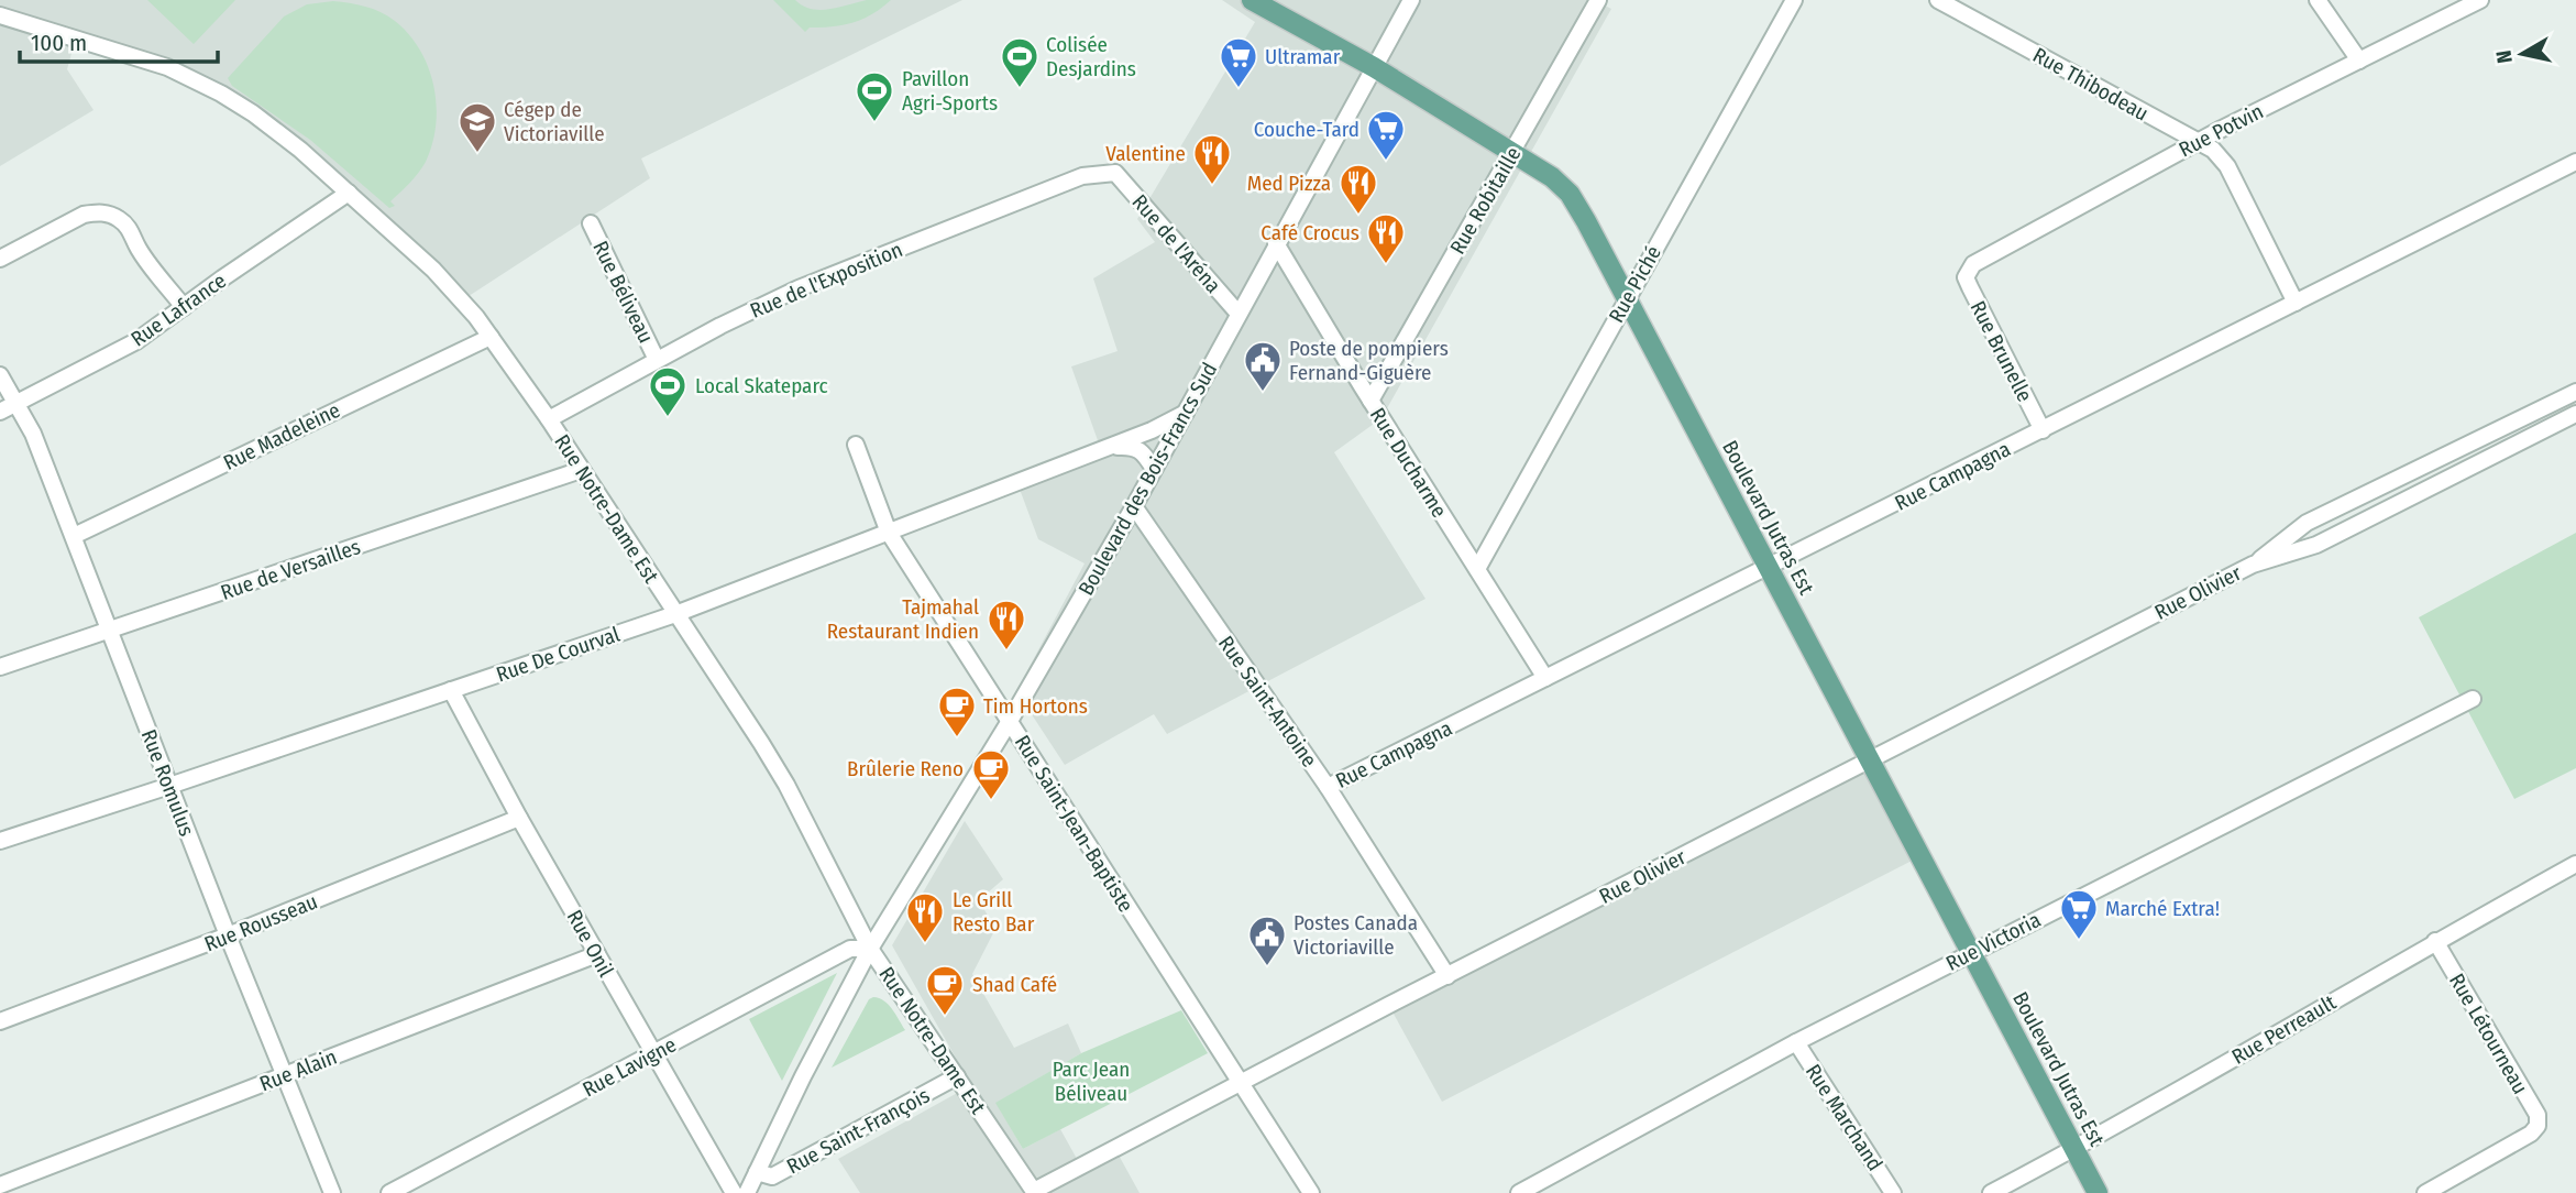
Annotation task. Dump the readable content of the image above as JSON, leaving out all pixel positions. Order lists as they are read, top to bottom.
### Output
{
  "streets": {
    "main road": ["Boulevard Jutras Est"],
    "street": [
      "Rue Thibodeau",
      "Rue Potvin",
      "Rue Robitaille",
      "Rue de l'Aréna",
      "Rue de l'Exposition",
      "Rue Piché",
      "Rue Béliveau",
      "Rue Lafrance",
      "Rue Brunelle",
      "Rue Madeleine",
      "Rue Ducharme",
      "Rue Campagna",
      "Boulevard des Bois-Francs Sud",
      "Rue Notre-Dame Est",
      "Rue de Versailles",
      "Rue Olivier",
      "Rue De Courval",
      "Rue Saint-Antoine",
      "Rue Romulus",
      "Rue Saint-Jean-Baptiste",
      "Rue Rousseau",
      "Rue Victoria",
      "Rue Onil",
      "Rue Perreault",
      "Rue Létourneau",
      "Rue Lavigne",
      "Rue Alain",
      "Rue Marchand",
      "Rue Saint-François"
    ]
  },
  "crossings": [
    ["Rue Thibodeau", "Rue Potvin"],
    ["Rue Thibodeau", "Rue Campagna"],
    ["Rue Potvin", "Rue Brunelle"],
    ["Rue Robitaille", "Rue Ducharme"],
    ["Rue Robitaille", "Boulevard Jutras Est"],
    ["Rue de l'Aréna", "Rue de l'Exposition"],
    ["Rue de l'Aréna", "Boulevard des Bois-Francs Sud"],
    ["Rue de l'Exposition", "Rue Béliveau"],
    ["Rue de l'Exposition", "Rue Notre-Dame Est"],
    ["Rue Piché", "Rue Ducharme"],
    ["Rue Piché", "Boulevard Jutras Est"],
    ["Rue Lafrance", "Rue Notre-Dame Est"],
    ["Rue Lafrance", "Rue Romulus"],
    ["Rue Brunelle", "Rue Campagna"],
    ["Rue Madeleine", "Rue Notre-Dame Est"],
    ["Rue Madeleine", "Rue Romulus"],
    ["Rue Ducharme", "Rue Campagna"],
    ["Rue Ducharme", "Boulevard des Bois-Francs Sud"],
    ["Rue Campagna", "Boulevard Jutras Est"],
    ["Rue Campagna", "Rue Saint-Antoine"],
    ["Boulevard des Bois-Francs Sud", "Rue Notre-Dame Est"],
    ["Boulevard des Bois-Francs Sud", "Boulevard Jutras Est"],
    ["Boulevard des Bois-Francs Sud", "Rue De Courval"],
    ["Boulevard des Bois-Francs Sud", "Rue Saint-Antoine"],
    ["Boulevard des Bois-Francs Sud", "Rue Saint-Jean-Baptiste"],
    ["Boulevard des Bois-Francs Sud", "Rue Lavigne"],
    ["Boulevard des Bois-Francs Sud", "Rue Saint-François"],
    ["Rue Notre-Dame Est", "Rue de Versailles"],
    ["Rue Notre-Dame Est", "Rue Olivier"],
    ["Rue Notre-Dame Est", "Rue De Courval"],
    ["Rue Notre-Dame Est", "Rue Lavigne"],
    ["Rue Notre-Dame Est", "Rue Saint-François"],
    ["Boulevard Jutras Est", "Rue Olivier"],
    ["Boulevard Jutras Est", "Rue Victoria"],
    ["Boulevard Jutras Est", "Rue Perreault"],
    ["Rue de Versailles", "Rue Romulus"],
    ["Rue Olivier", "Rue Saint-Antoine"],
    ["Rue Olivier", "Rue Saint-Jean-Baptiste"],
    ["Rue De Courval", "Rue Romulus"],
    ["Rue De Courval", "Rue Saint-Jean-Baptiste"],
    ["Rue De Courval", "Rue Onil"],
    ["Rue Romulus", "Rue Rousseau"],
    ["Rue Romulus", "Rue Alain"],
    ["Rue Rousseau", "Rue Onil"],
    ["Rue Victoria", "Rue Marchand"],
    ["Rue Onil", "Rue Lavigne"],
    ["Rue Onil", "Rue Alain"],
    ["Rue Perreault", "Rue Létourneau"]
  ],
  "parks": ["Parc Jean Béliveau"],
  "places": {
    "sports": ["Colisée Desjardins", "Pavillon Agri-Sports", "Local Skateparc"],
    "supermarket": ["Ultramar", "Couche-Tard", "Marché Extra!"],
    "school or university": ["Cégep de Victoriaville"],
    "restaurant": [
      "Valentine",
      "Med Pizza",
      "Café Crocus",
      "Tajmahal Restaurant Indien",
      "Le Grill Resto Bar"
    ],
    "public building": ["Poste de pompiers Fernand-Giguère", "Postes Canada Victoriaville"],
    "cafe": ["Tim Hortons", "Brûlerie Reno", "Shad Café"]
  },
  "scale_bar": "100 m",
  "north": "left"
}
